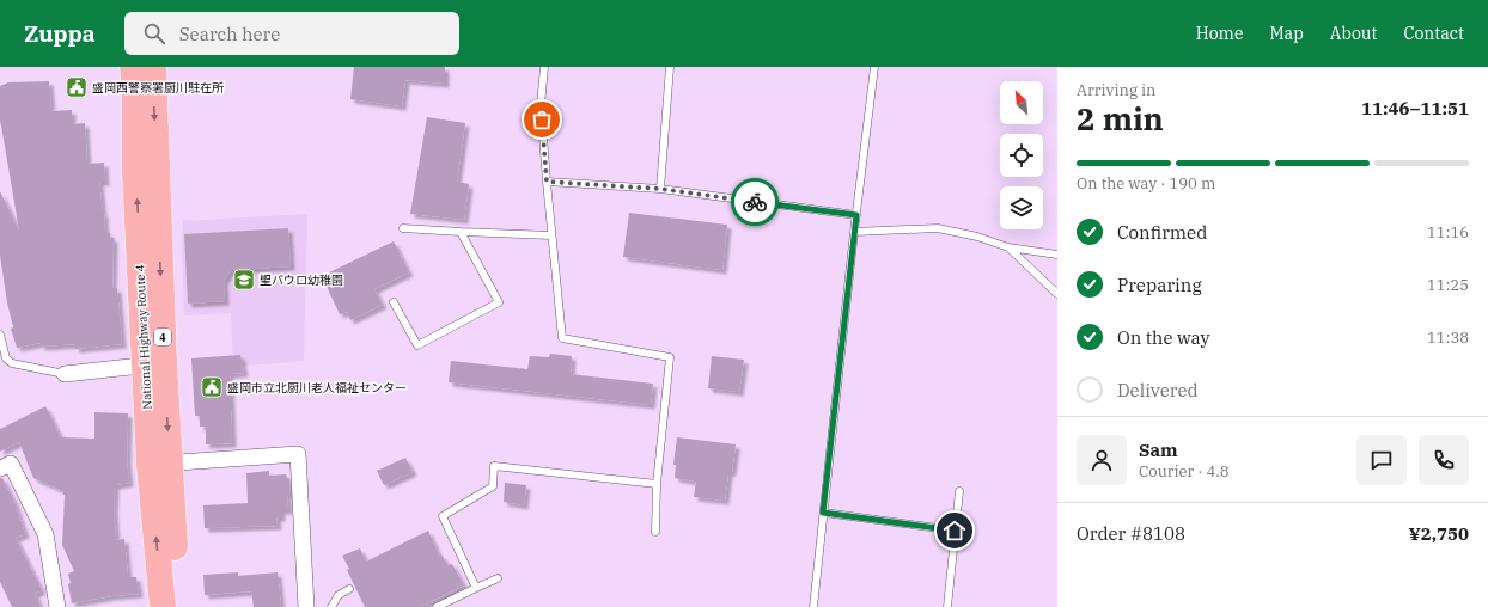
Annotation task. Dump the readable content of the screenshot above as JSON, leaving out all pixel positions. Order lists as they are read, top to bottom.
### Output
{
  "streets": {
    "highway": ["National Highway Route 4", "4"]
  },
  "places": {
    "public building": ["盛岡西警察署厨川駐在所", "盛岡市立北厨川老人福祉センター"],
    "school or university": ["聖パウロ幼稚園"]
  },
  "north": "top left",
  "page": {
    "header": "Zuppa",
    "search": "Search here",
    "nav": [
      "Home",
      "Map",
      "About",
      "Contact"
    ],
    "heading": ["2 min", "Arriving in", "11:46–11:51"],
    "panel": [
      "Sam",
      "Courier · 4.8",
      "Order #8108",
      "¥2,750"
    ],
    "bar": "On the way · 190 m",
    "list": [
      ["Confirmed", "11:16"],
      ["Preparing", "11:25"],
      ["On the way", "11:38"],
      "Delivered"
    ]
  }
}
